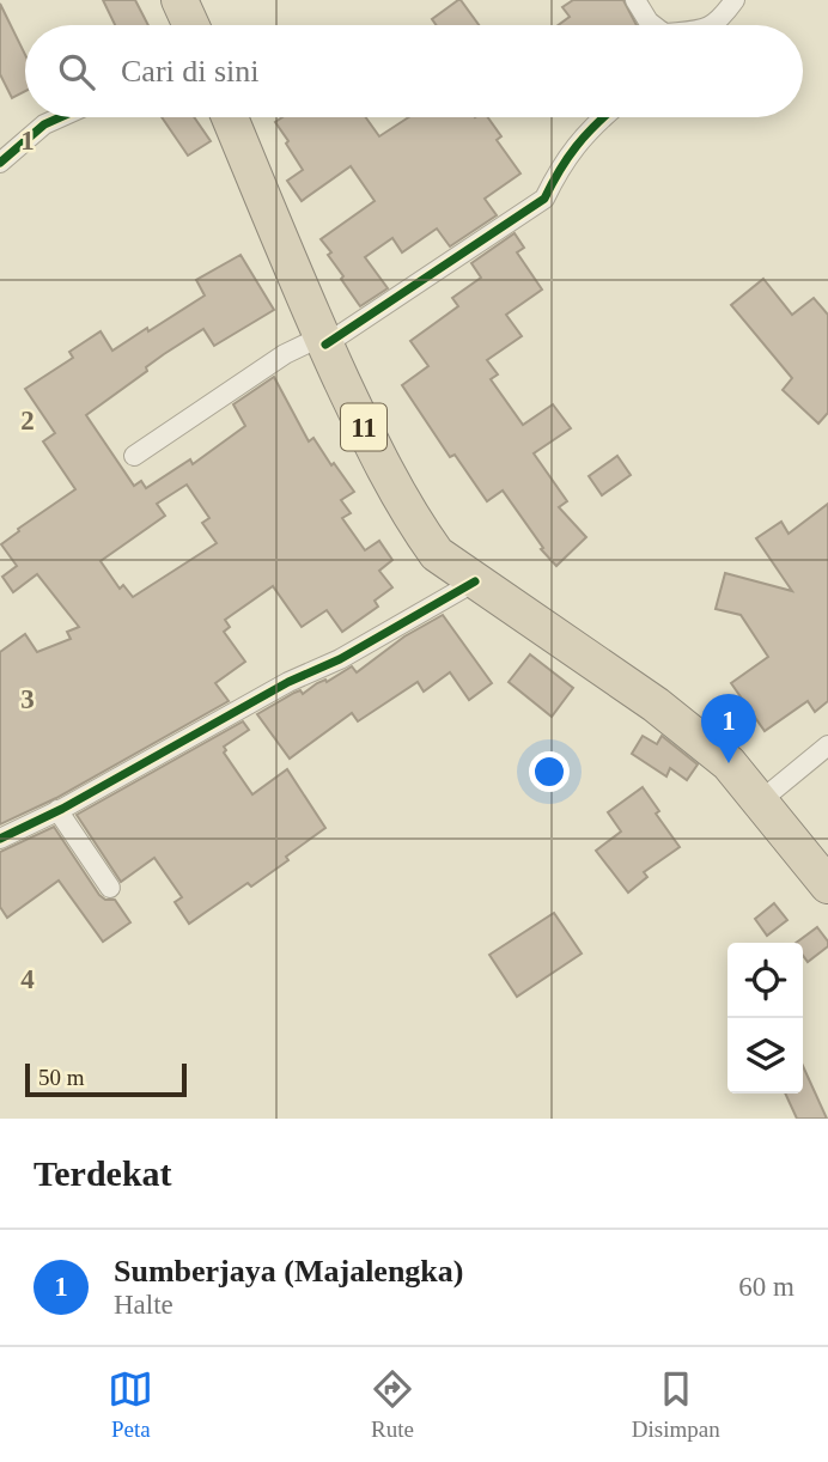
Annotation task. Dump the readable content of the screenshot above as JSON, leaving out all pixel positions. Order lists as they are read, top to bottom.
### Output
{
  "streets": {
    "highway": ["11"]
  },
  "scale_bar": "50 m",
  "page": {
    "search": "Cari di sini",
    "pins": "1",
    "scale": "50 m",
    "heading": "Terdekat",
    "list": [
      {
        "mark": "1",
        "name": "Sumberjaya (Majalengka)",
        "note": "Halte",
        "value": "60 m"
      }
    ],
    "nav": ["Peta", "Rute", "Disimpan"]
  },
  "grid": {
    "rows": [
      "1",
      "2",
      "3",
      "4"
    ]
  }
}
